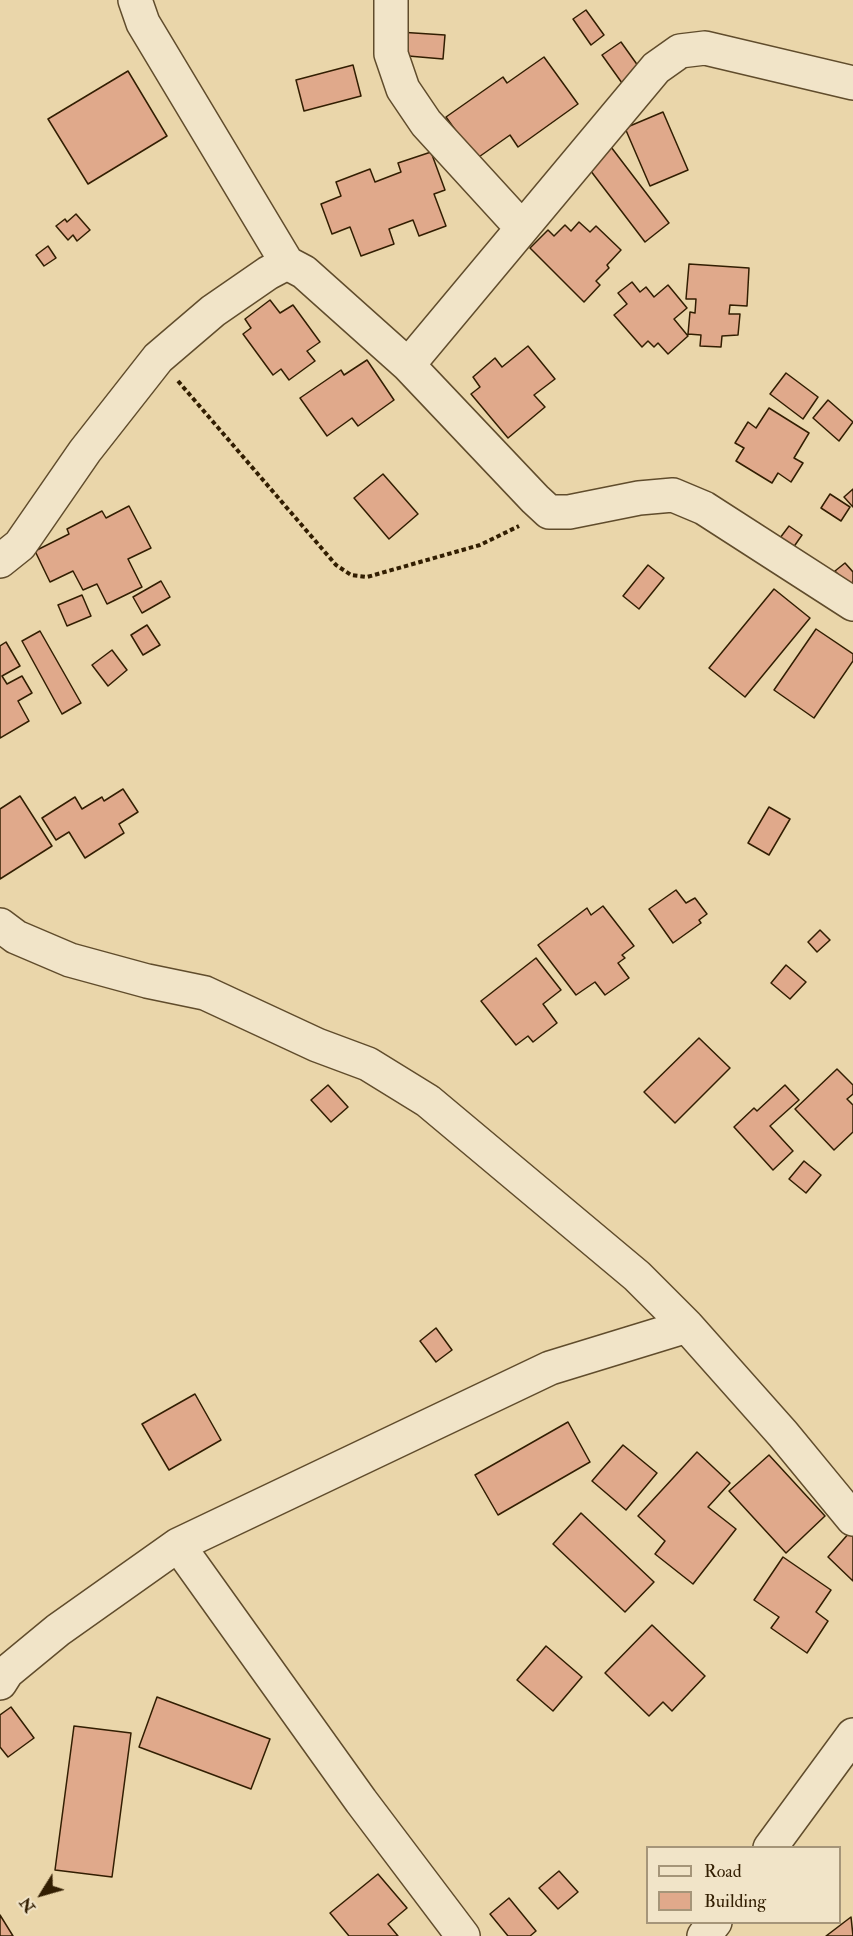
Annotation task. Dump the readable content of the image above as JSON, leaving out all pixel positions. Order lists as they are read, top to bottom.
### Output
{
  "legend": ["Road", "Building"],
  "north": "bottom left"
}
